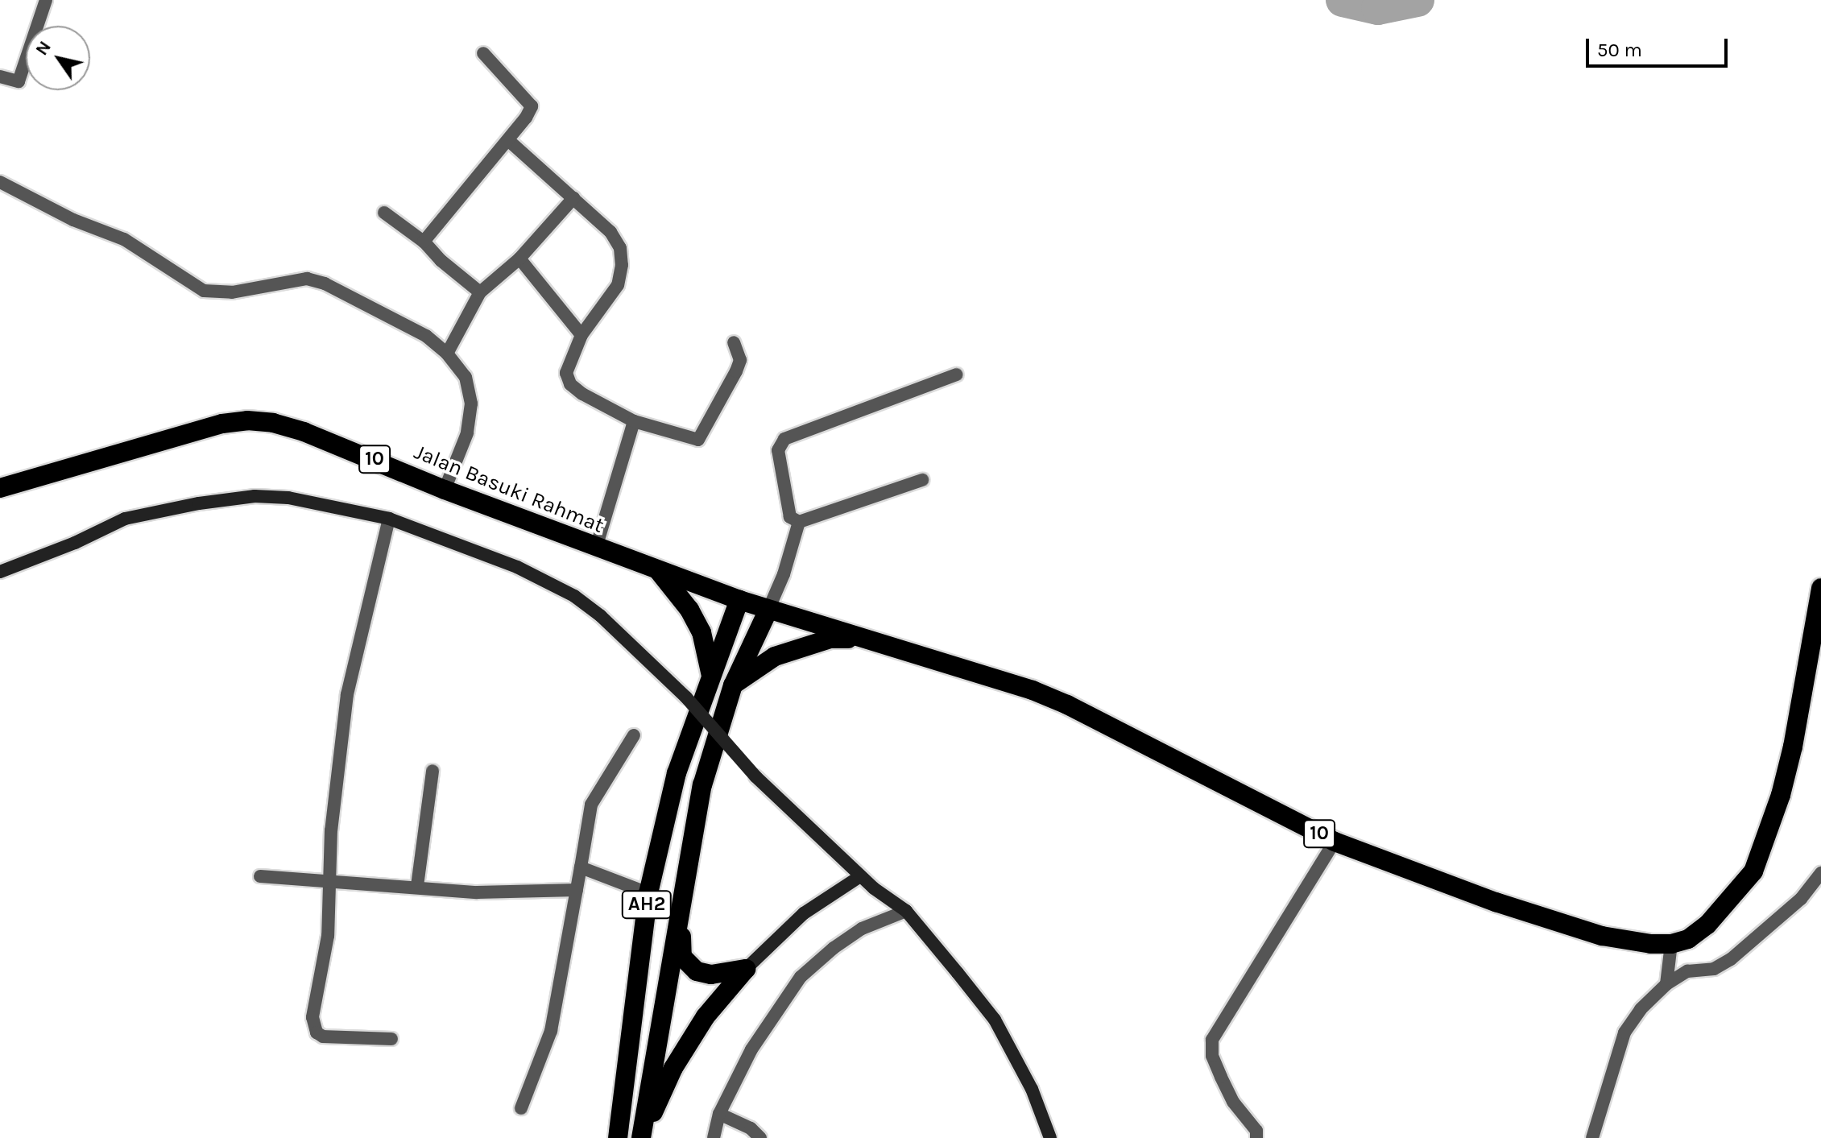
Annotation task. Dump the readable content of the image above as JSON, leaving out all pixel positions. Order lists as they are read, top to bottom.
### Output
{
  "streets": {
    "highway": ["10", "Jalan Basuki Rahmat", "AH2"]
  },
  "crossings": [
    ["10", "Jalan Basuki Rahmat"],
    ["10", "AH2"],
    ["Jalan Basuki Rahmat", "AH2"]
  ],
  "scale_bar": "50 m",
  "north": "top left"
}
